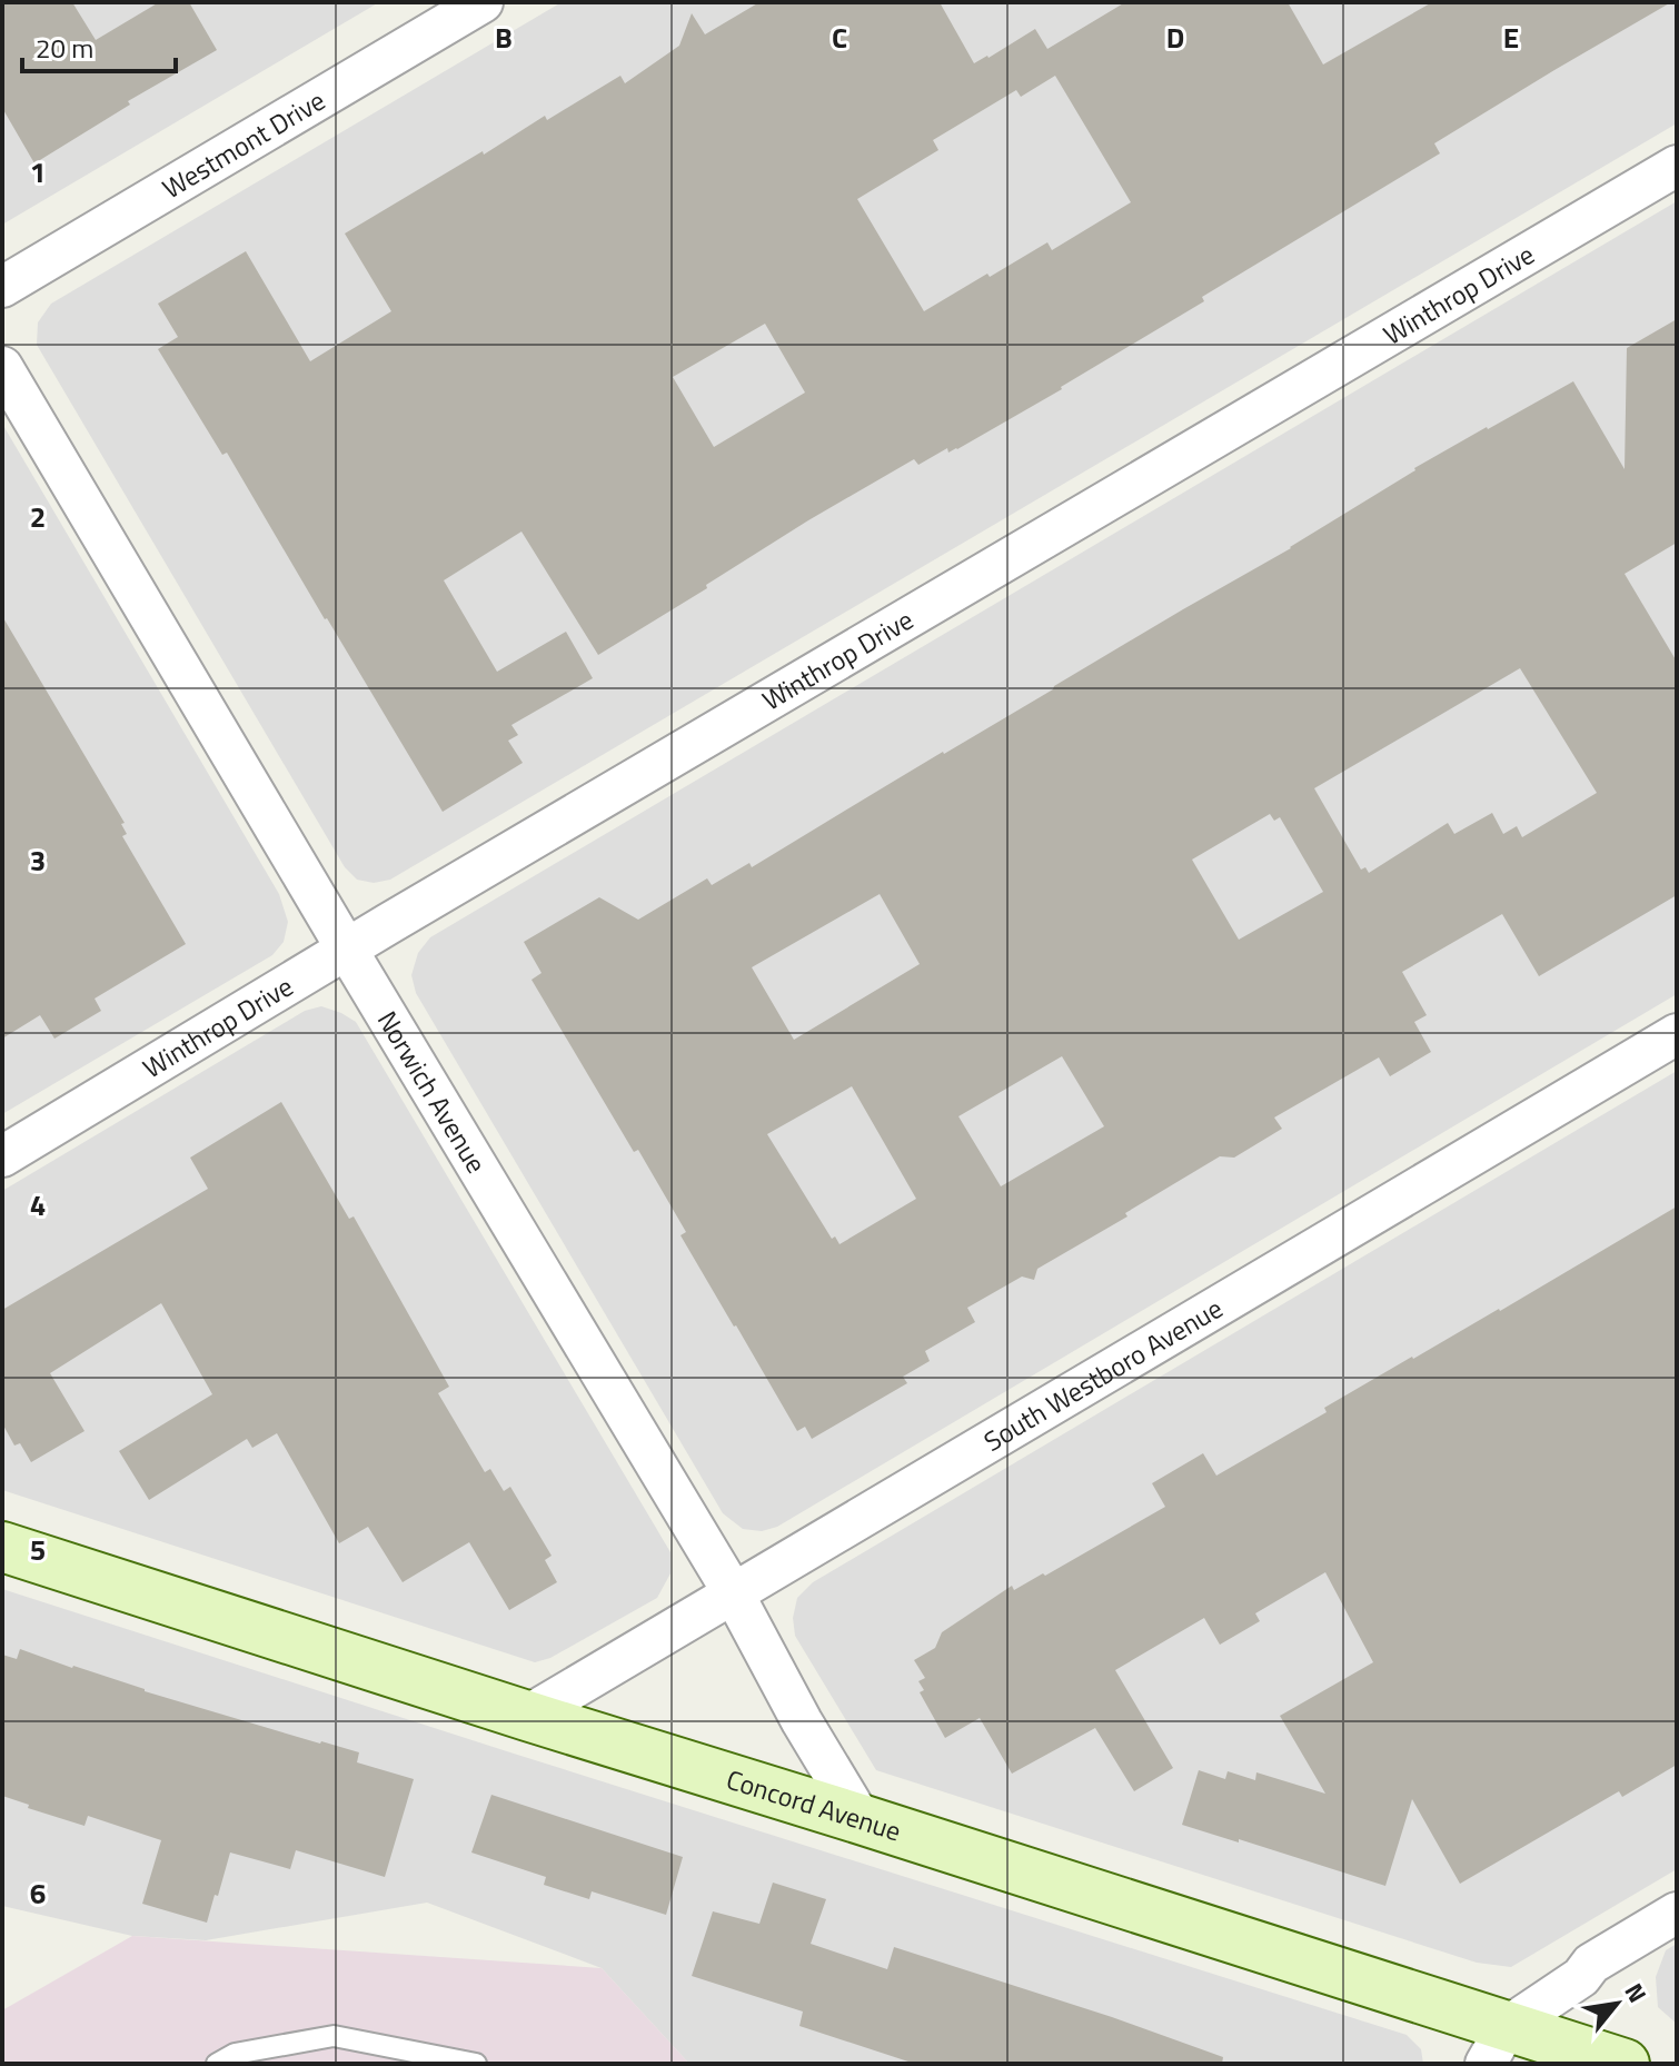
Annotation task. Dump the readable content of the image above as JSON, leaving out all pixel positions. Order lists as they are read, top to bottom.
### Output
{
  "streets": {
    "street": [
      "Westmont Drive",
      "Winthrop Drive",
      "Norwich Avenue",
      "South Westboro Avenue",
      "Concord Avenue"
    ]
  },
  "crossings": [
    ["Winthrop Drive", "Norwich Avenue"],
    ["Norwich Avenue", "South Westboro Avenue"],
    ["Norwich Avenue", "Concord Avenue"],
    ["South Westboro Avenue", "Concord Avenue"]
  ],
  "scale_bar": "20 m",
  "north": "top right",
  "grid": {
    "columns": [
      "B",
      "C",
      "D",
      "E"
    ],
    "rows": [
      "1",
      "2",
      "3",
      "4",
      "5",
      "6"
    ]
  }
}
